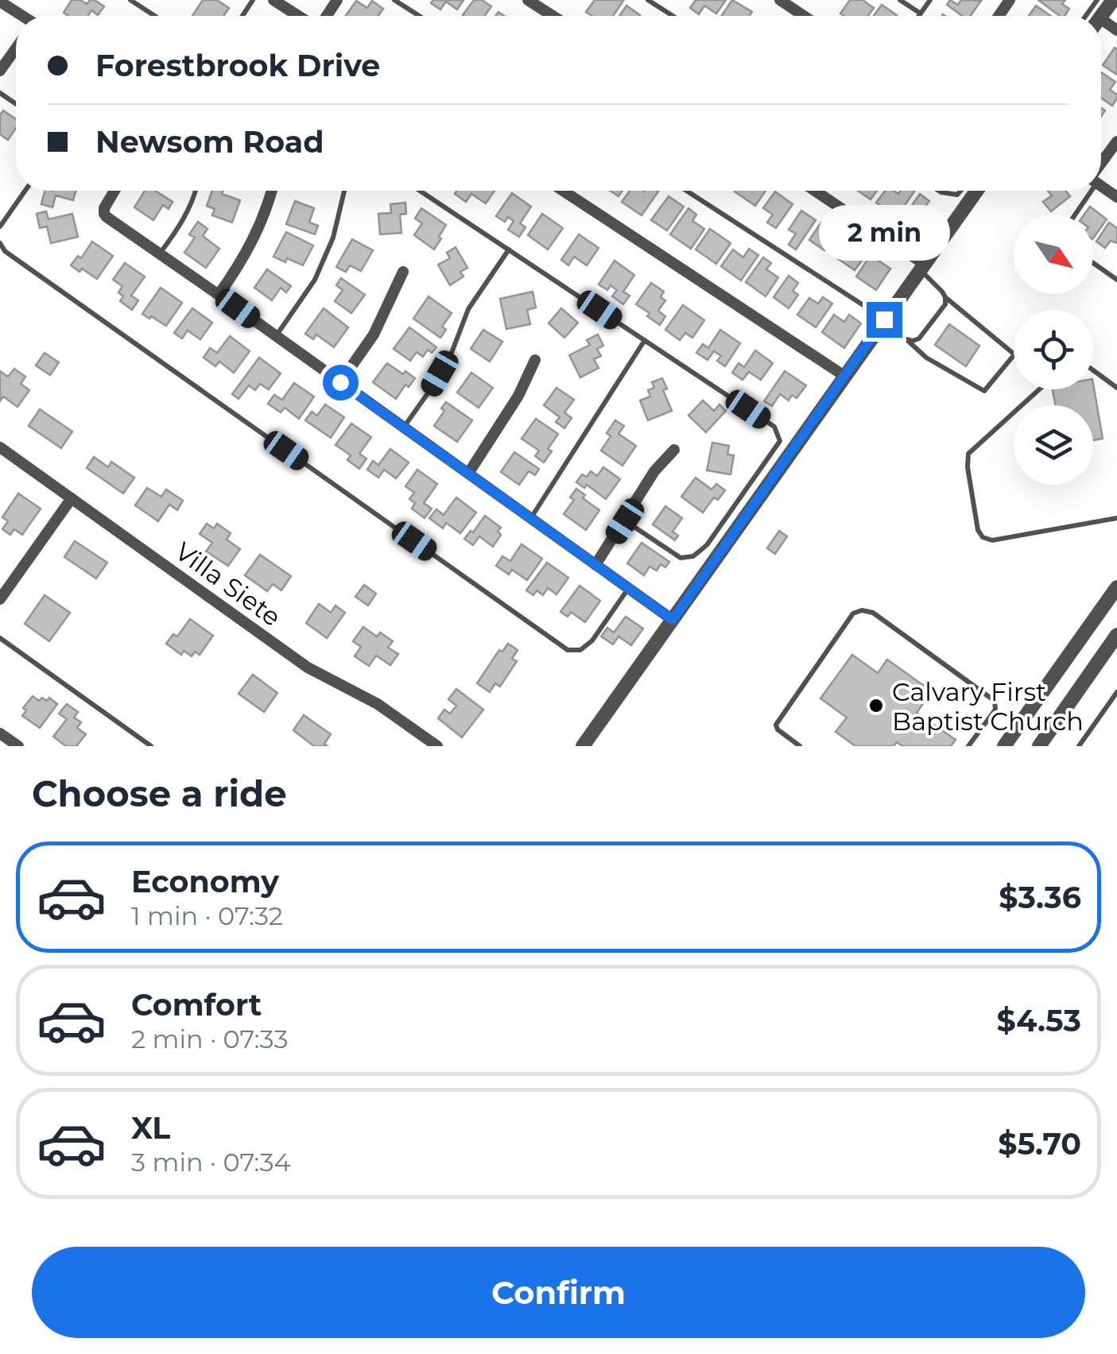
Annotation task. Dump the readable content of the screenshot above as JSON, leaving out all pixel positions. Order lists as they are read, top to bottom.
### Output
{
  "streets": {
    "street": ["Villa Siete"]
  },
  "places": ["Calvary First Baptist Church"],
  "north": "bottom right",
  "page": {
    "banner": ["Forestbrook Drive", "Newsom Road"],
    "bubble": "2 min",
    "heading": "Choose a ride",
    "list": [
      {
        "name": "Economy",
        "note": "1 min · 07:32",
        "value": "$3.36"
      },
      {
        "name": "Comfort",
        "note": "2 min · 07:33",
        "value": "$4.53"
      },
      {
        "name": "XL",
        "note": "3 min · 07:34",
        "value": "$5.70"
      }
    ],
    "buttons": "Confirm"
  }
}
